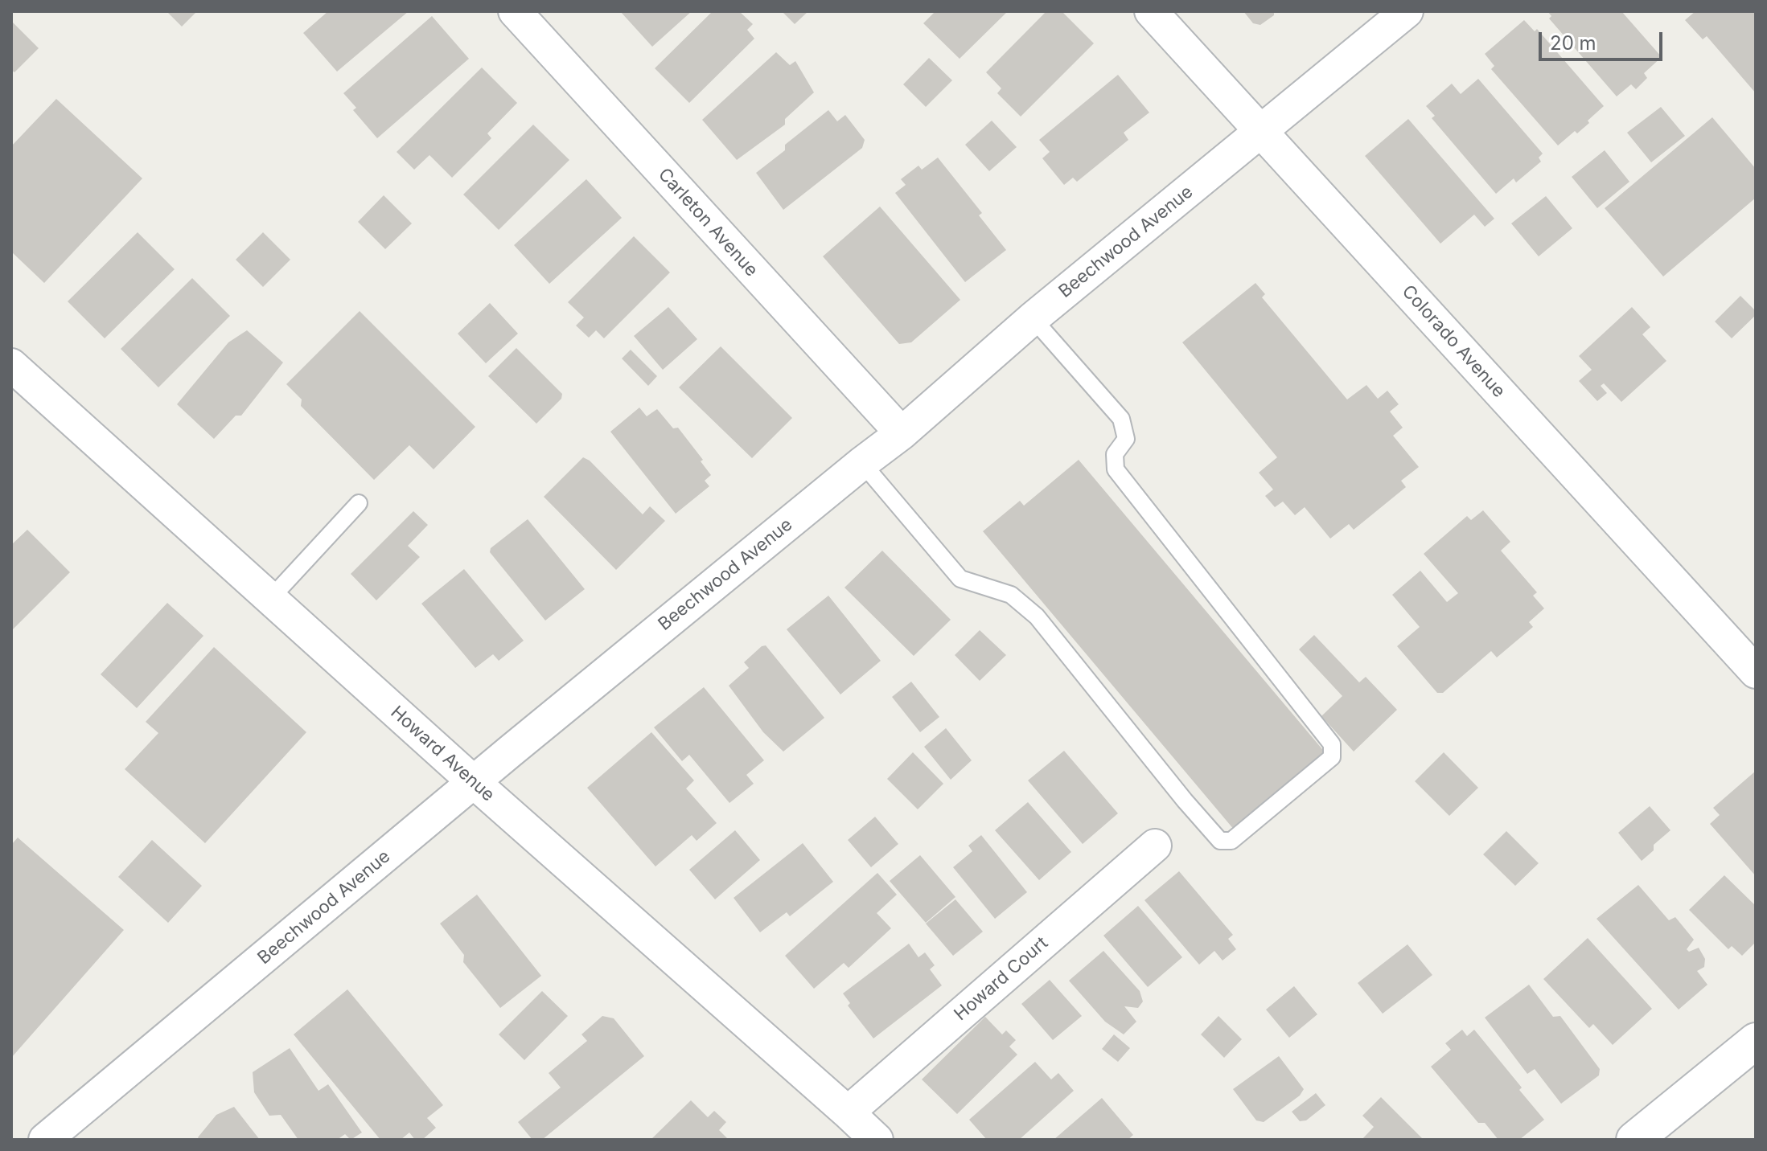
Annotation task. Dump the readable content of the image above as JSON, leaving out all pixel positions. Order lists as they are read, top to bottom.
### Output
{
  "streets": {
    "street": [
      "Carleton Avenue",
      "Beechwood Avenue",
      "Colorado Avenue",
      "Howard Avenue",
      "Howard Court"
    ]
  },
  "crossings": [
    ["Carleton Avenue", "Beechwood Avenue"],
    ["Beechwood Avenue", "Colorado Avenue"],
    ["Beechwood Avenue", "Howard Avenue"],
    ["Howard Avenue", "Howard Court"]
  ],
  "scale_bar": "20 m"
}
